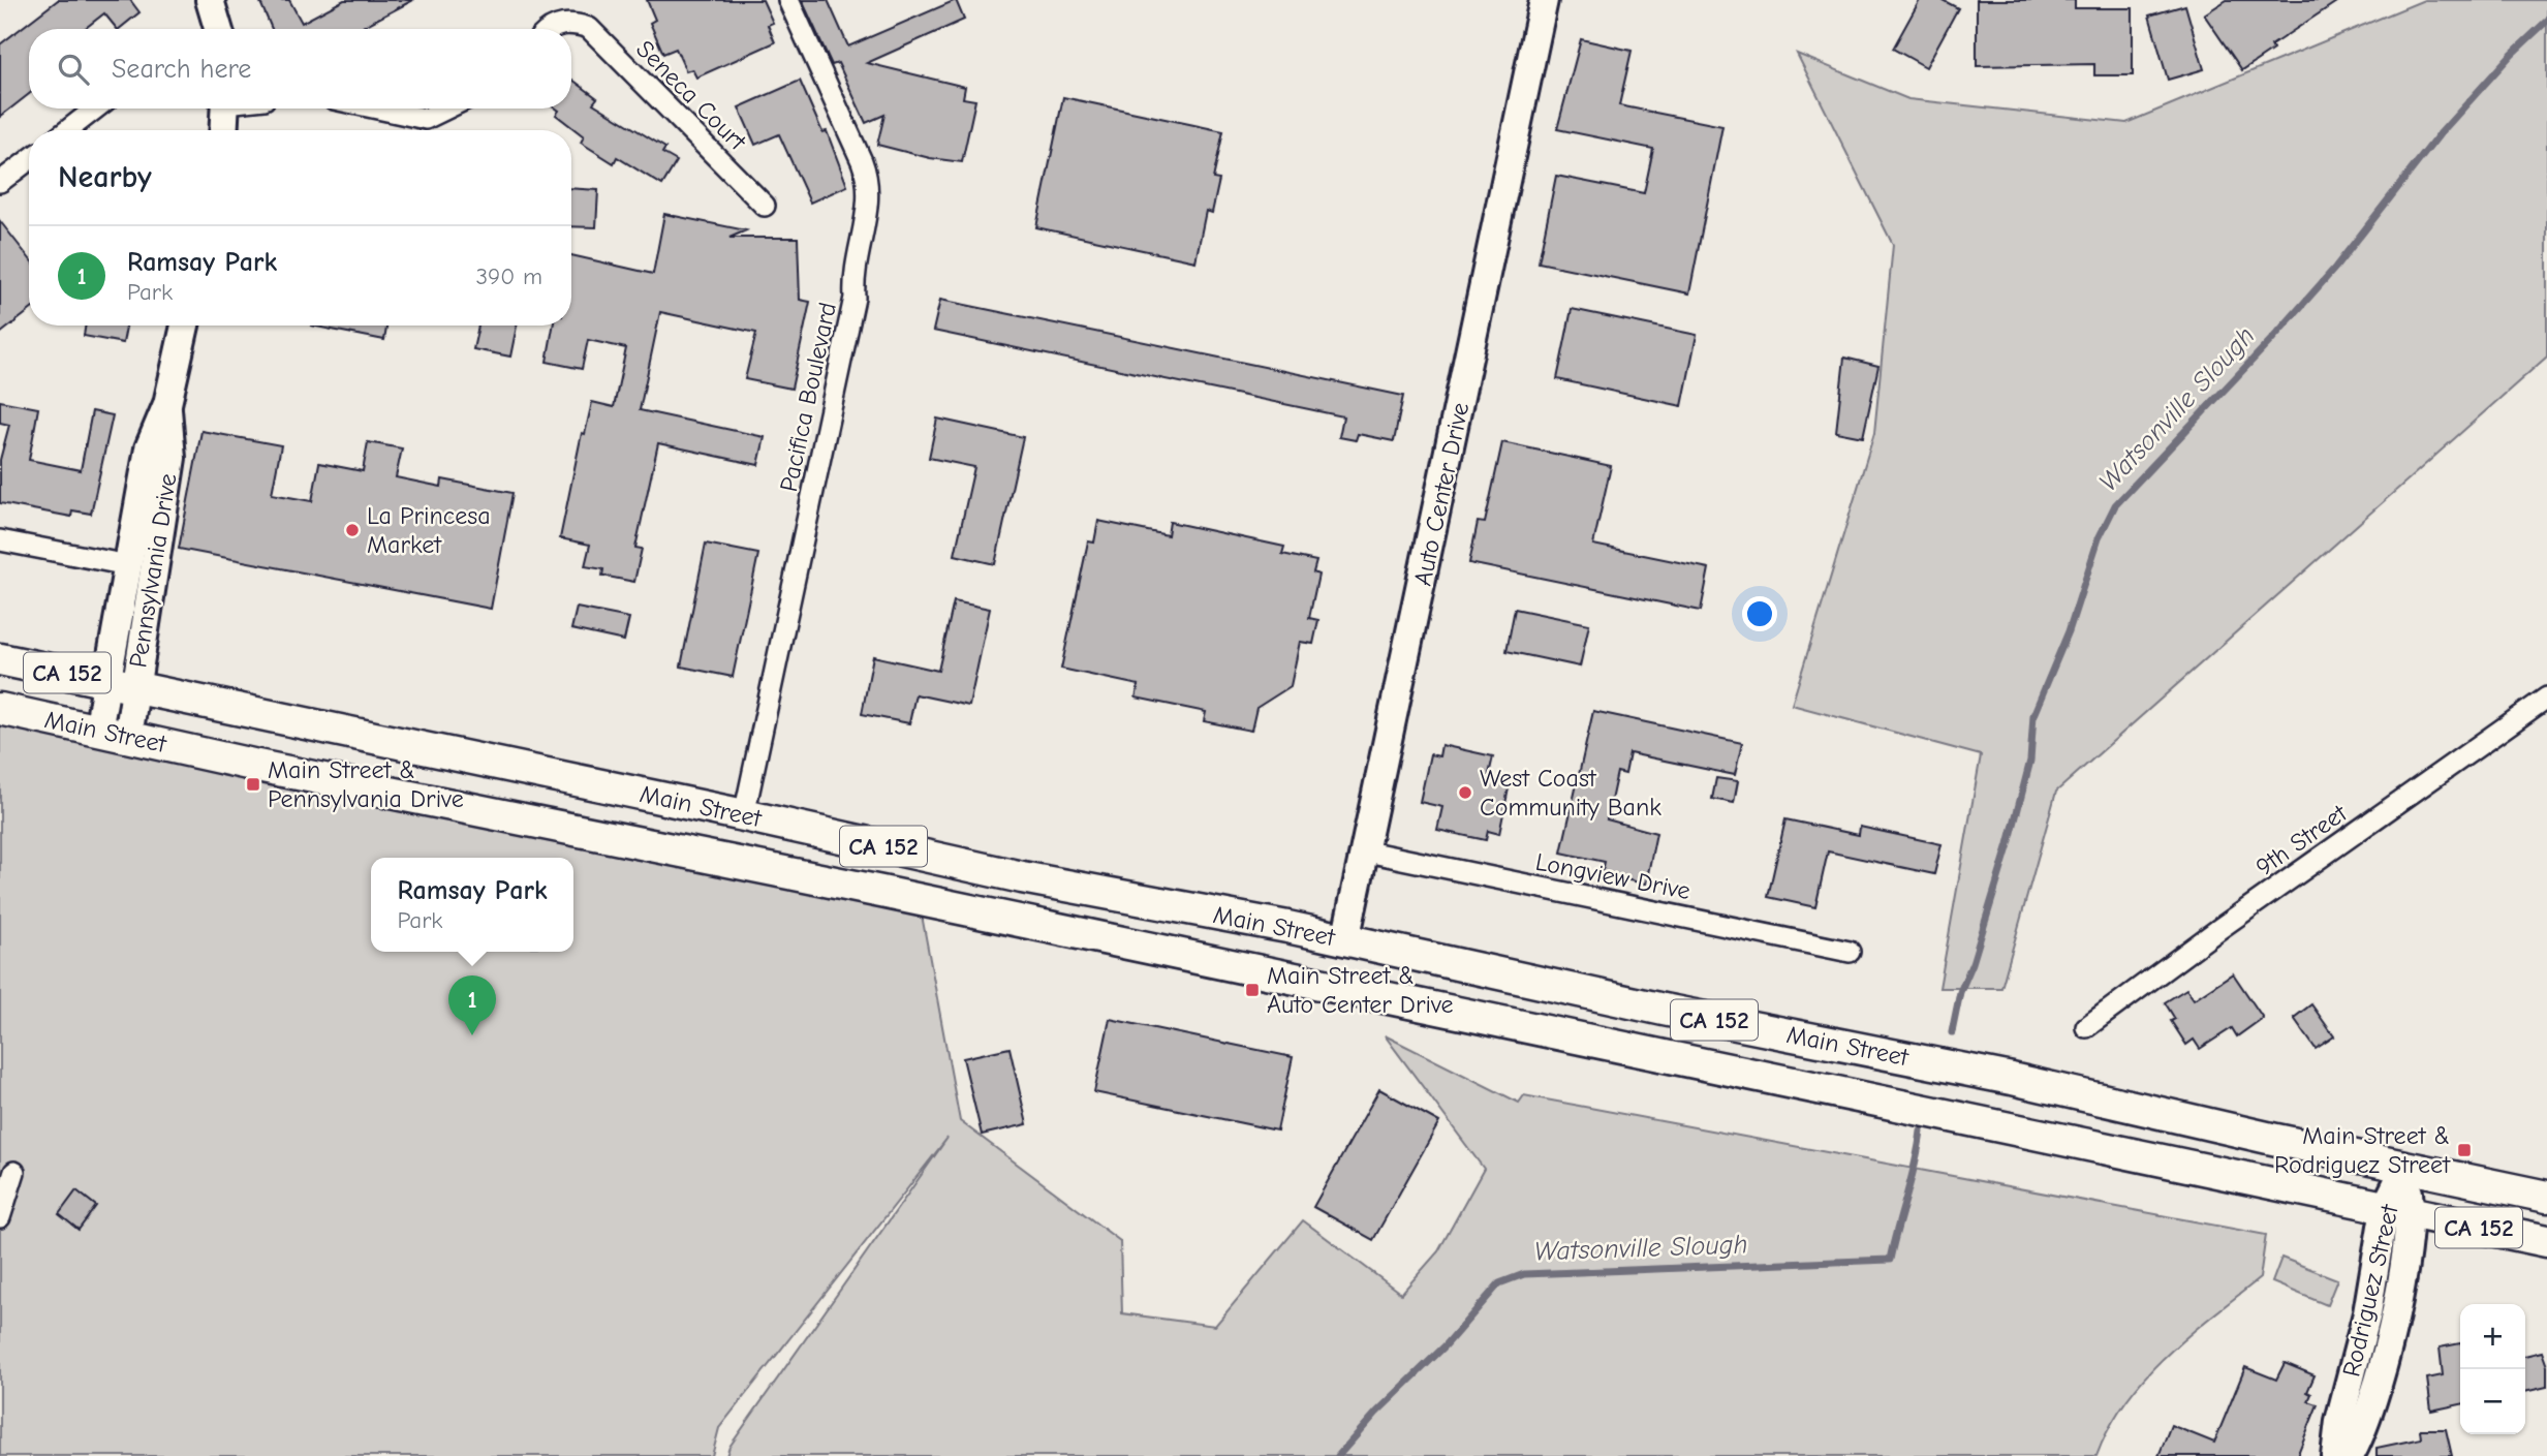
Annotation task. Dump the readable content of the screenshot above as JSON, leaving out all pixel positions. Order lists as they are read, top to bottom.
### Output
{
  "streets": {
    "main road": ["Auto Center Drive", "CA 152", "Main Street"],
    "street": [
      "Seneca Court",
      "Pacifica Boulevard",
      "Pennsylvania Drive",
      "9th Street",
      "Longview Drive",
      "Rodriguez Street"
    ]
  },
  "crossings": [
    ["Pacifica Boulevard", "Main Street"],
    ["Auto Center Drive", "Main Street"],
    ["Auto Center Drive", "Longview Drive"],
    ["Pennsylvania Drive", "Main Street"],
    ["Main Street", "Rodriguez Street"]
  ],
  "water": ["Watsonville Slough"],
  "places": {
    "other": ["La Princesa Market", "West Coast Community Bank"],
    "transit": ["Main Street & Pennsylvania Drive", "Main Street & Auto Center Drive", "Main Street & Rodriguez Street"]
  },
  "page": {
    "search": "Search here",
    "heading": "Nearby",
    "list": [
      {
        "mark": "1",
        "name": "Ramsay Park",
        "note": "Park",
        "value": "390 m"
      }
    ],
    "popup": ["Ramsay Park", "Park"],
    "pins": "1",
    "map_buttons": ["+", "−"]
  }
}
